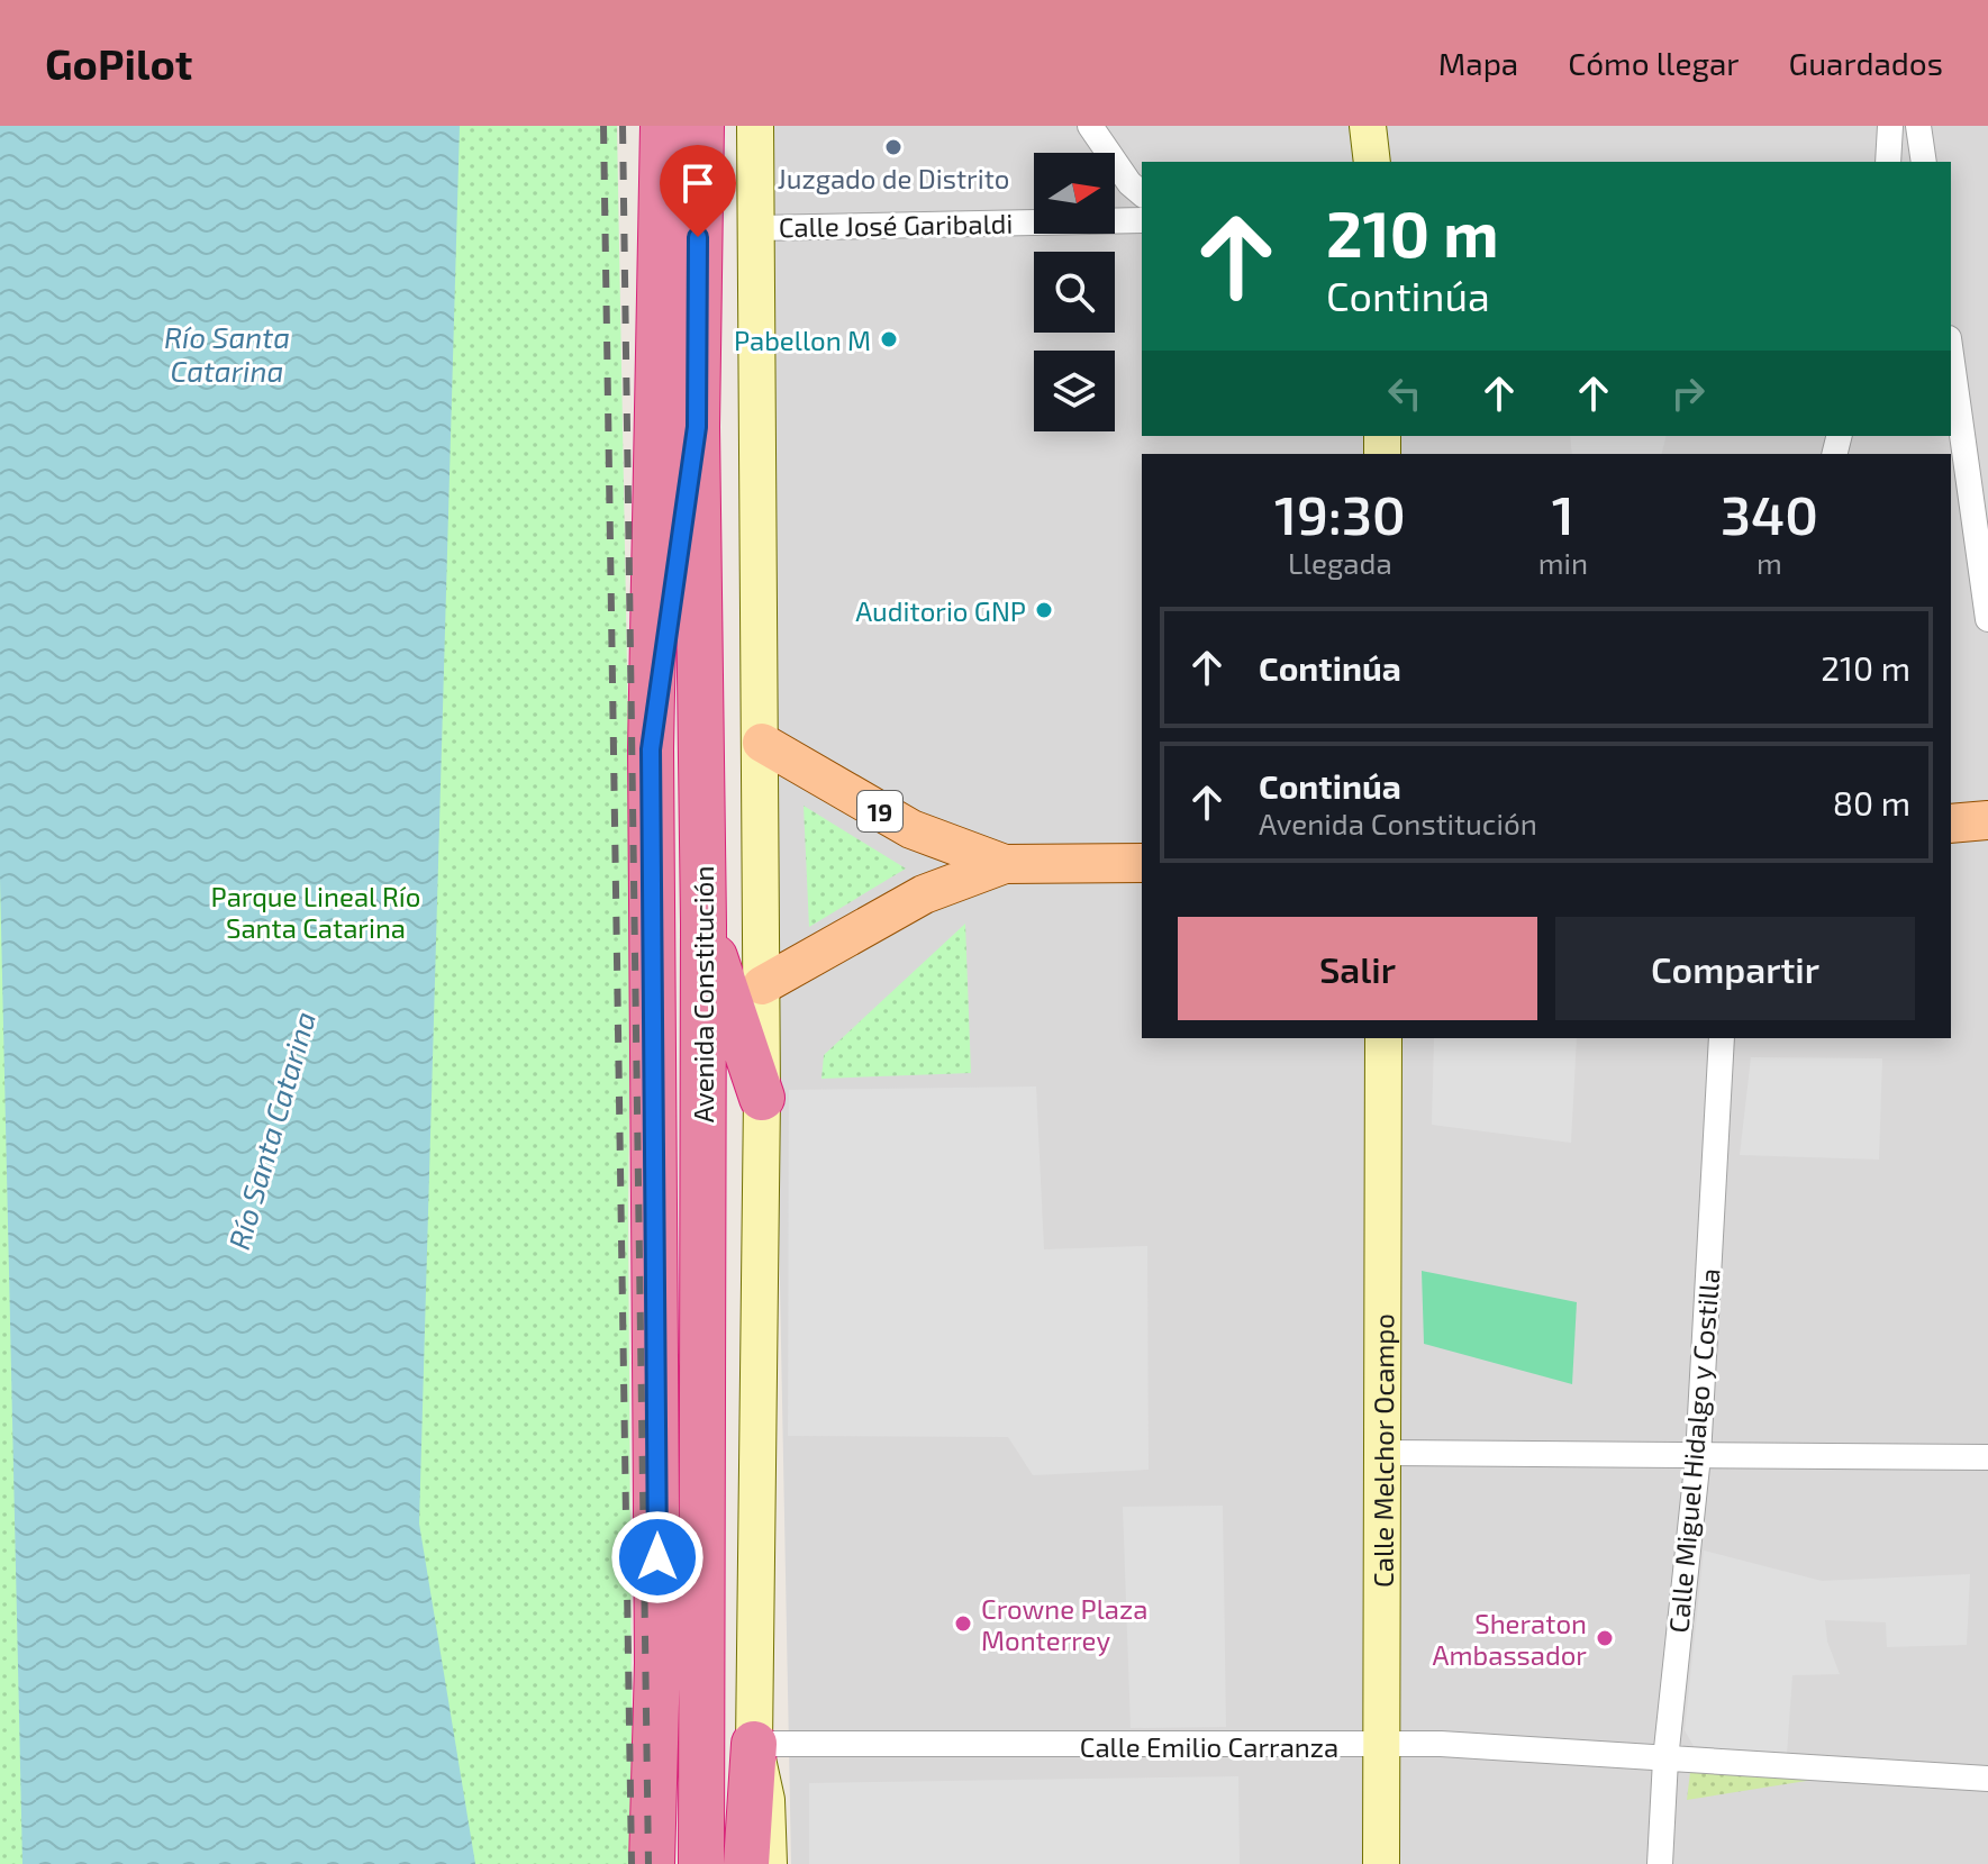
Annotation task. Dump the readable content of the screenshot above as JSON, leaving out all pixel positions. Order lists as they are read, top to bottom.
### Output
{
  "streets": {
    "highway": ["Avenida Constitución"],
    "main road": ["19"],
    "street": [
      "Calle José Garibaldi",
      "Calle Melchor Ocampo",
      "Calle Miguel Hidalgo y Costilla",
      "Calle Emilio Carranza"
    ]
  },
  "crossings": [
    ["Calle Melchor Ocampo", "Calle Emilio Carranza"],
    ["Calle Miguel Hidalgo y Costilla", "Calle Emilio Carranza"]
  ],
  "water": ["Río Santa Catarina"],
  "parks": ["Parque Lineal Río Santa Catarina"],
  "places": [
    "Juzgado de Distrito",
    "Pabellon M",
    "Auditorio GNP",
    "Crowne Plaza Monterrey",
    "Sheraton Ambassador"
  ],
  "north": "right",
  "page": {
    "header": "GoPilot",
    "nav": ["Mapa", "Cómo llegar", "Guardados"],
    "turn": ["210 m", "Continúa"],
    "eta": [
      "19:30",
      "Llegada",
      "1",
      "min",
      "340",
      "m"
    ],
    "list": [
      {
        "name": "Continúa",
        "value": "210 m"
      },
      {
        "name": "Continúa",
        "note": "Avenida Constitución",
        "value": "80 m"
      }
    ],
    "buttons": ["Salir", "Compartir"]
  }
}
